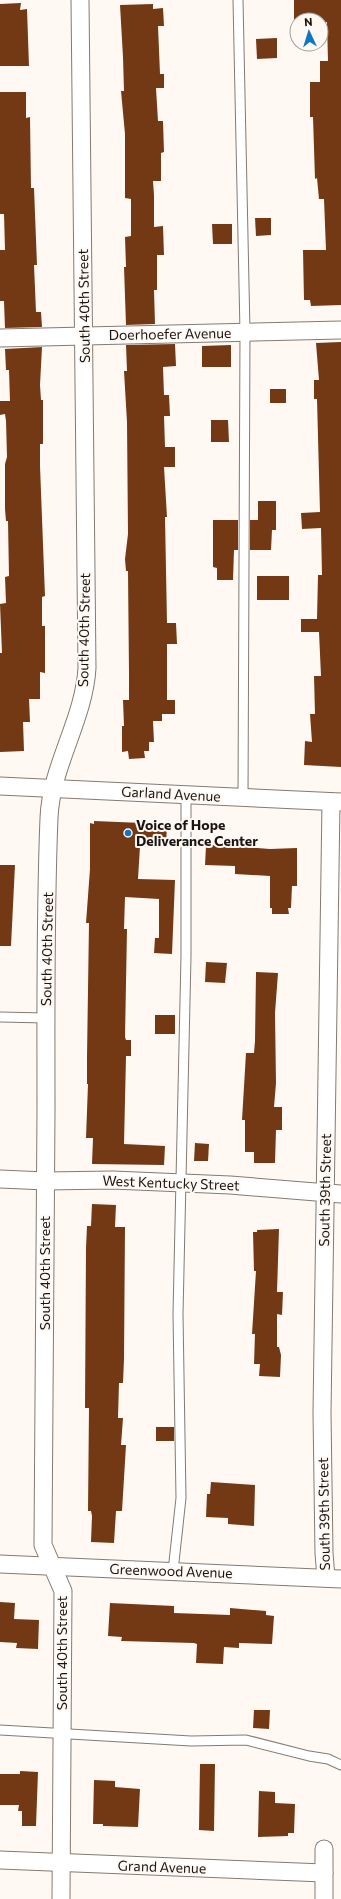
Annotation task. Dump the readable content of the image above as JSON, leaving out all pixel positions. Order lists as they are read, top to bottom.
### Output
{
  "streets": {
    "street": [
      "South 40th Street",
      "Doerhoefer Avenue",
      "Garland Avenue",
      "West Kentucky Street",
      "South 39th Street",
      "Greenwood Avenue",
      "Grand Avenue"
    ]
  },
  "crossings": [
    ["South 40th Street", "Doerhoefer Avenue"],
    ["South 40th Street", "Garland Avenue"],
    ["South 40th Street", "West Kentucky Street"],
    ["South 40th Street", "Greenwood Avenue"],
    ["South 40th Street", "Grand Avenue"],
    ["Garland Avenue", "South 39th Street"],
    ["West Kentucky Street", "South 39th Street"],
    ["South 39th Street", "Greenwood Avenue"]
  ],
  "places": ["Voice of Hope Deliverance Center"],
  "north": "top"
}
